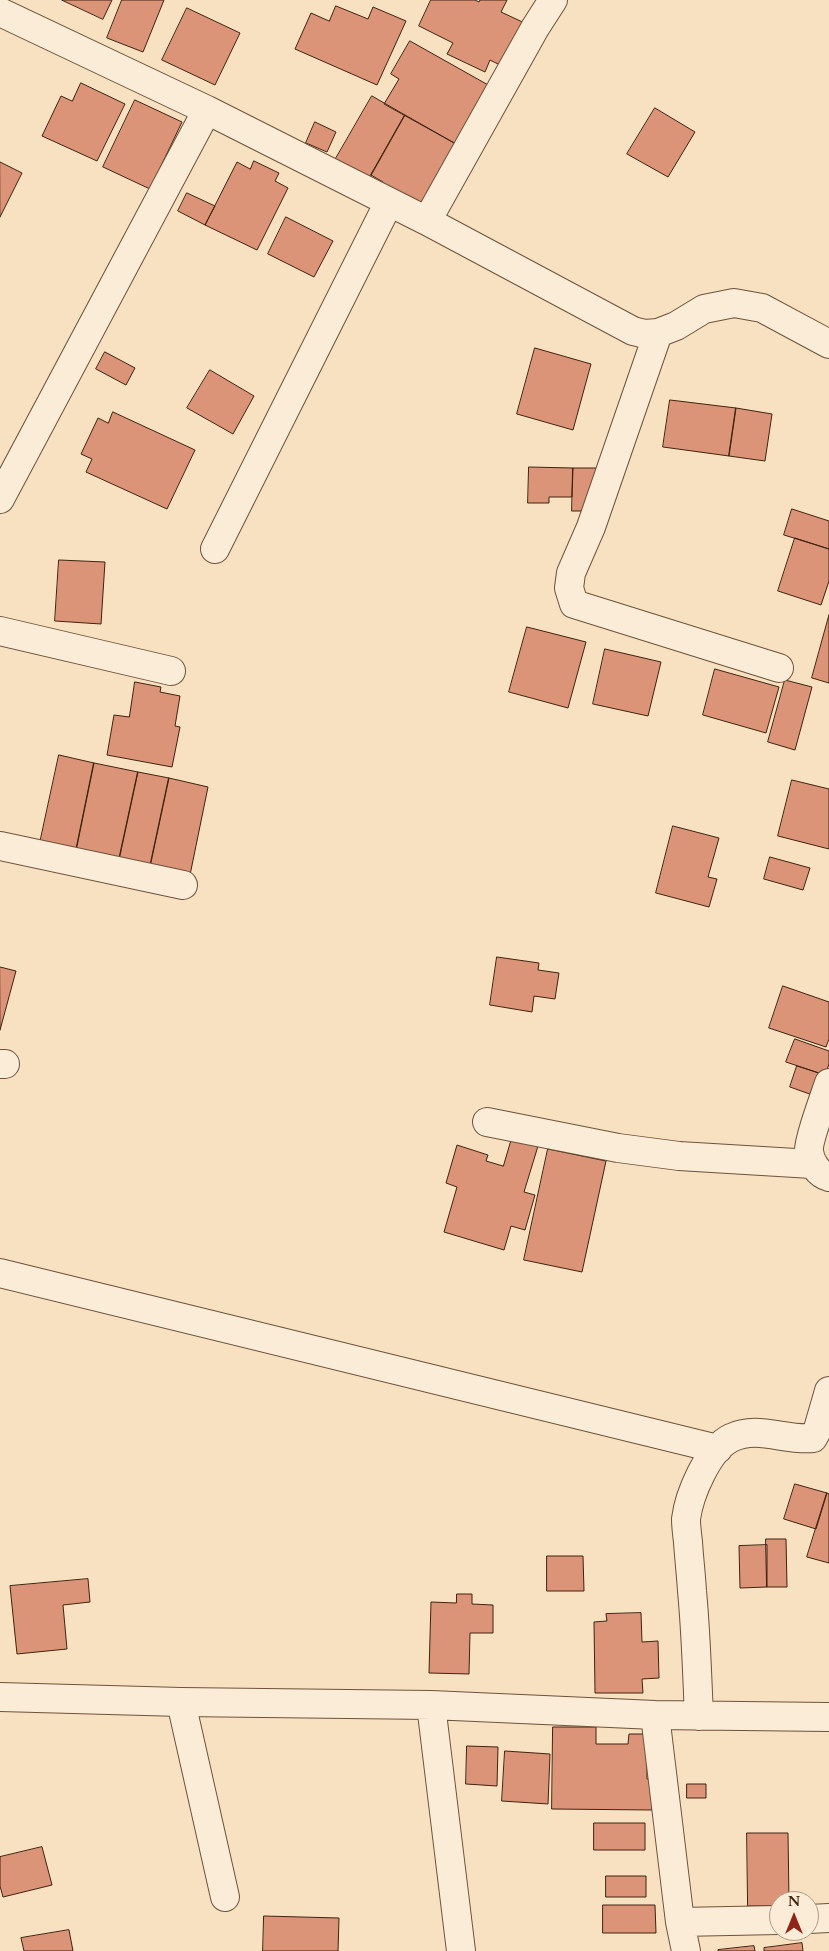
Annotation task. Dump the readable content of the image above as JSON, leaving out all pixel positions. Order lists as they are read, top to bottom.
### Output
{
  "north": "top"
}
